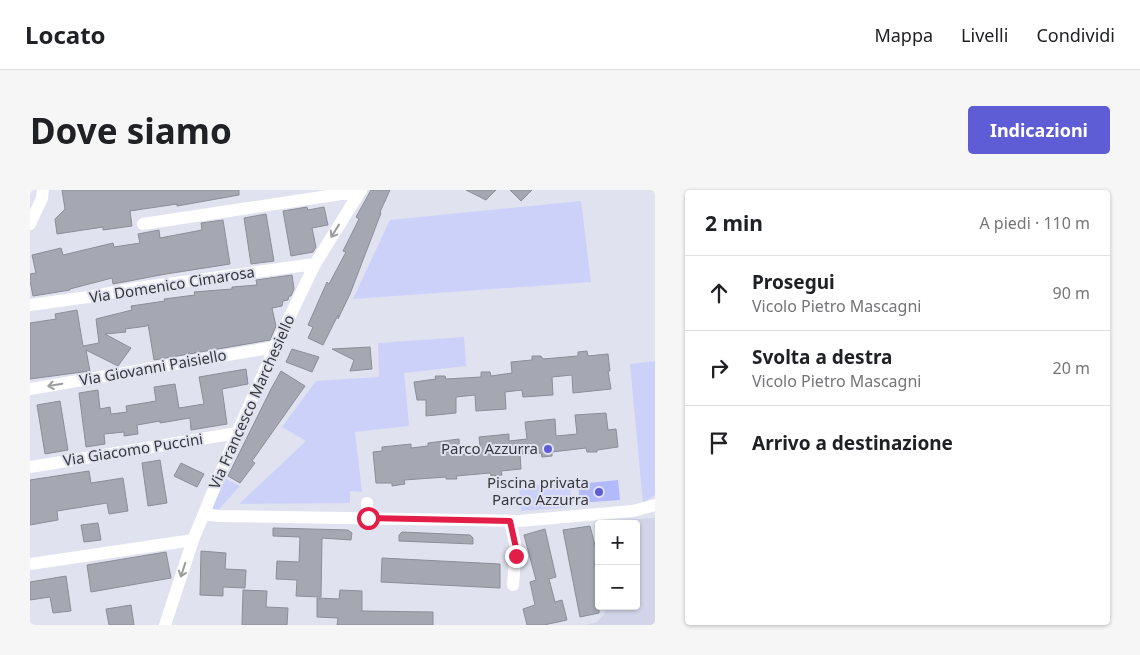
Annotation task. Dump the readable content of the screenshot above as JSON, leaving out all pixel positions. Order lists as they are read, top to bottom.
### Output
{
  "streets": {
    "street": [
      "Via Domenico Cimarosa",
      "Via Giovanni Paisiello",
      "Via Francesco Marchesiello",
      "Via Giacomo Puccini"
    ]
  },
  "crossings": [
    ["Via Domenico Cimarosa", "Via Francesco Marchesiello"],
    ["Via Giovanni Paisiello", "Via Francesco Marchesiello"],
    ["Via Francesco Marchesiello", "Via Giacomo Puccini"]
  ],
  "one_way": ["Via Giovanni Paisiello", "Via Francesco Marchesiello"],
  "places": ["Parco Azzurra", "Piscina privata Parco Azzurra"],
  "page": {
    "header": "Locato",
    "nav": ["Mappa", "Livelli", "Condividi"],
    "buttons": "Indicazioni",
    "title": "Dove siamo",
    "heading": ["2 min", "A piedi · 110 m"],
    "list": [
      ["Prosegui", "Vicolo Pietro Mascagni", "90 m"],
      ["Svolta a destra", "Vicolo Pietro Mascagni", "20 m"],
      "Arrivo a destinazione"
    ],
    "map_buttons": ["+", "−"]
  }
}
